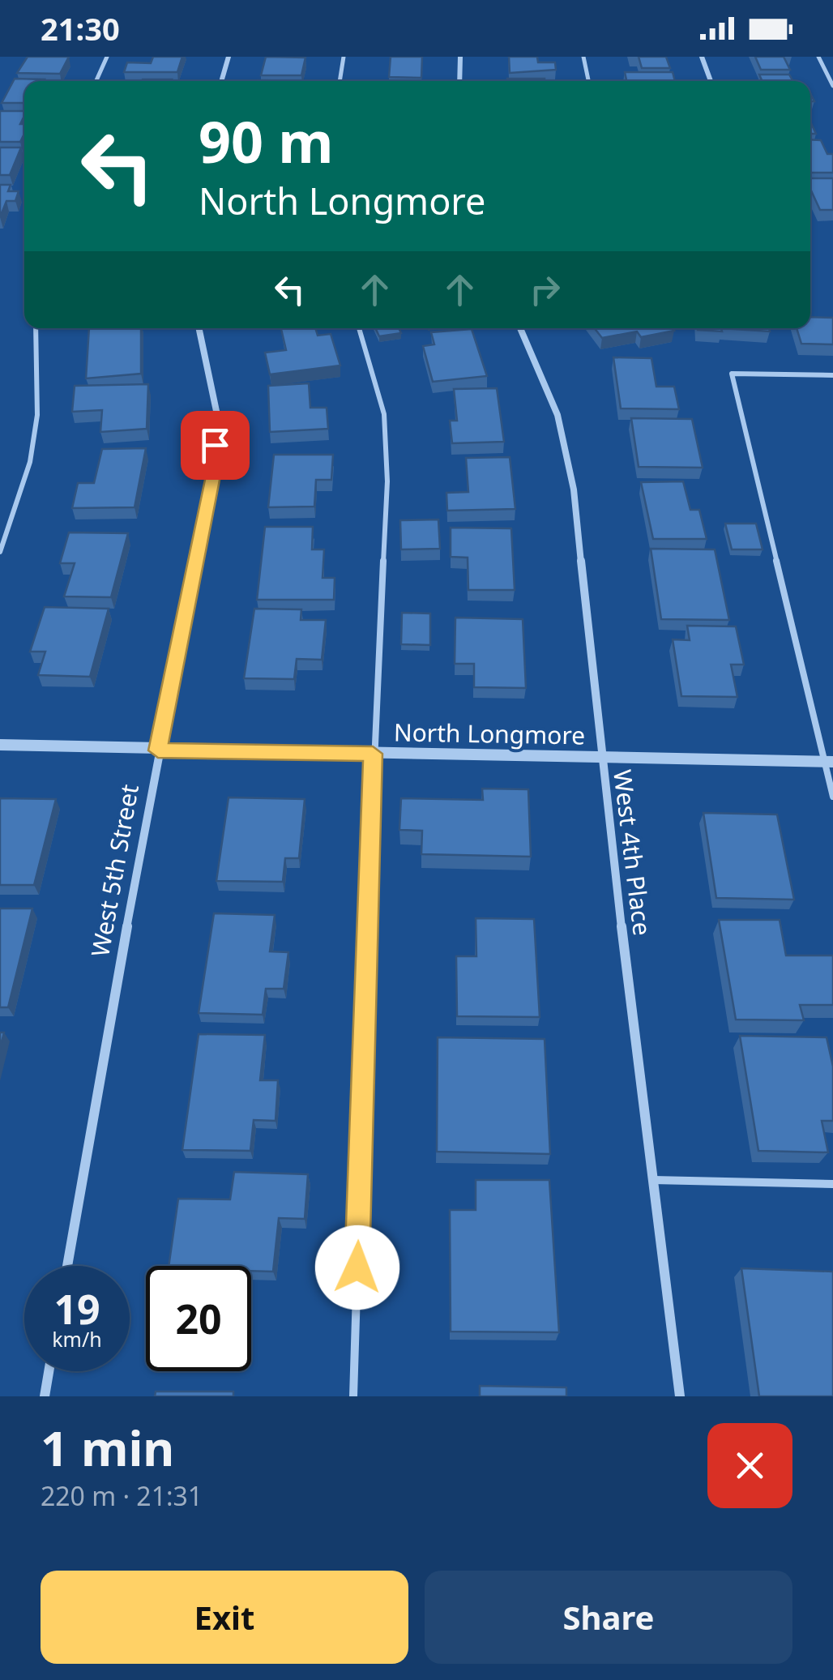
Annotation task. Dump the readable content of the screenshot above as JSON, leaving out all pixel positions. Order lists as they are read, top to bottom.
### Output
{
  "streets": {
    "street": ["North Longmore", "West 4th Place", "West 5th Street"]
  },
  "crossings": [
    ["North Longmore", "West 4th Place"],
    ["North Longmore", "West 5th Street"]
  ],
  "page": {
    "status": "21:30",
    "turn": ["90 m", "North Longmore"],
    "speed": "19 km/h",
    "limit": "20",
    "heading": ["1 min", "220 m · 21:31"],
    "buttons": ["Exit", "Share"]
  }
}
